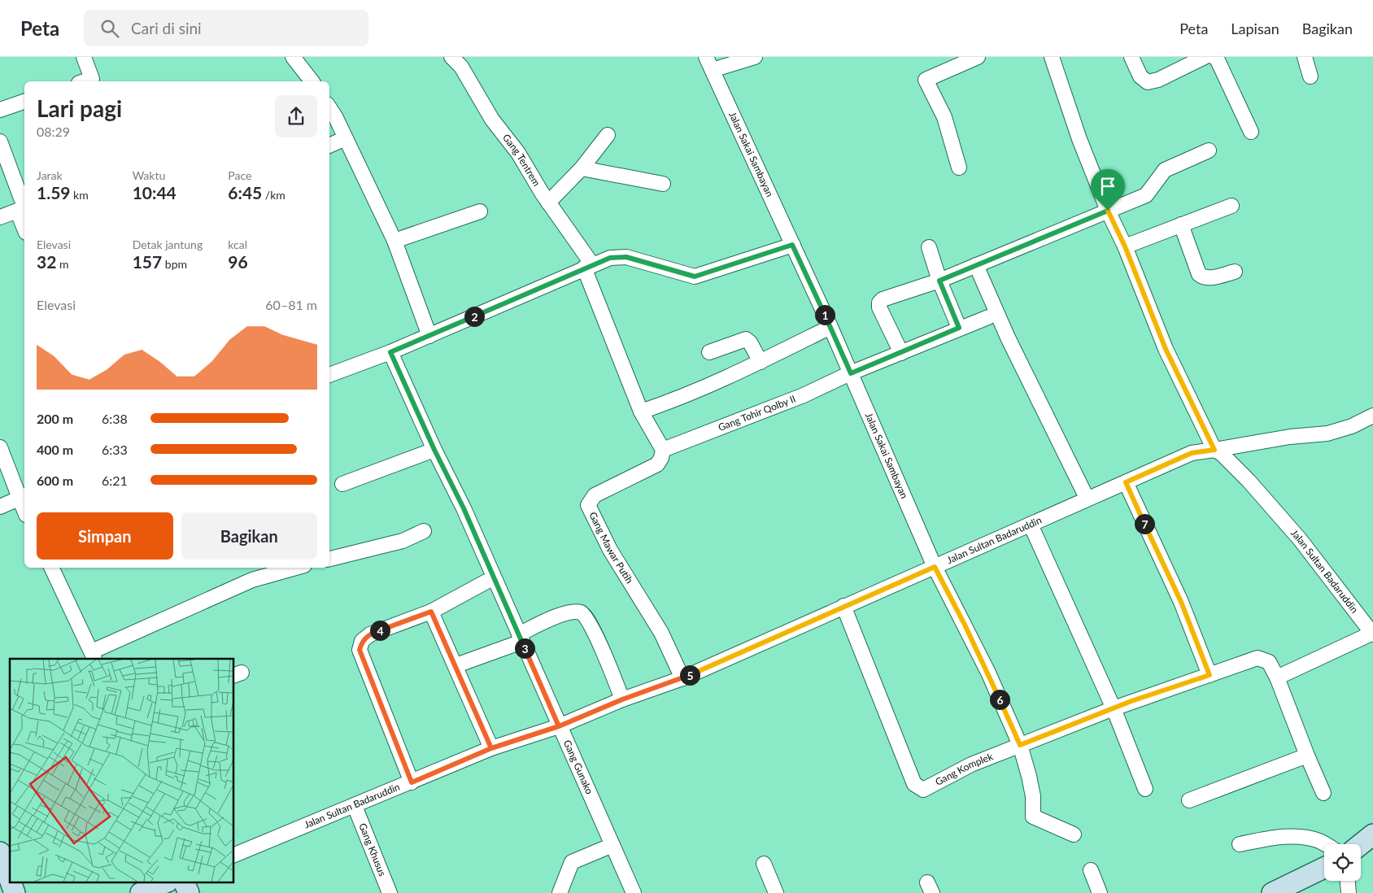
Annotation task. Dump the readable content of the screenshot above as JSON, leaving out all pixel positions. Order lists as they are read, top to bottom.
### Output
{
  "streets": {
    "street": [
      "Jalan Sakai Sambayan",
      "Gang Tentrem",
      "Gang Tohir Qolby II",
      "Jalan Sultan Badaruddin",
      "Gang Mawar Putih",
      "Gang Gunako",
      "Gang Komplek",
      "Gang Khusus"
    ]
  },
  "crossings": [
    ["Jalan Sakai Sambayan", "Gang Tohir Qolby II"],
    ["Jalan Sakai Sambayan", "Jalan Sultan Badaruddin"],
    ["Jalan Sakai Sambayan", "Gang Komplek"],
    ["Gang Tohir Qolby II", "Gang Mawar Putih"],
    ["Jalan Sultan Badaruddin", "Gang Mawar Putih"],
    ["Jalan Sultan Badaruddin", "Gang Gunako"],
    ["Jalan Sultan Badaruddin", "Gang Komplek"],
    ["Jalan Sultan Badaruddin", "Gang Khusus"]
  ],
  "page": {
    "header": "Peta",
    "search": "Cari di sini",
    "nav": ["Peta", "Lapisan", "Bagikan"],
    "heading": ["Lari pagi", "08:29"],
    "stats": [
      ["Jarak", "1.59 km"],
      ["Waktu", "10:44"],
      ["Pace", "6:45 /km"],
      ["Elevasi", "32 m"],
      ["Detak jantung", "157 bpm"],
      ["kcal", "96"]
    ],
    "chart": ["Elevasi", "60–81 m"],
    "pins": [
      "1",
      "2",
      "7",
      "4",
      "3",
      "5",
      "6"
    ],
    "list": [
      {
        "name": "200 m",
        "note": "6:38"
      },
      {
        "name": "400 m",
        "note": "6:33"
      },
      {
        "name": "600 m",
        "note": "6:21"
      }
    ],
    "buttons": ["Simpan", "Bagikan"]
  }
}
